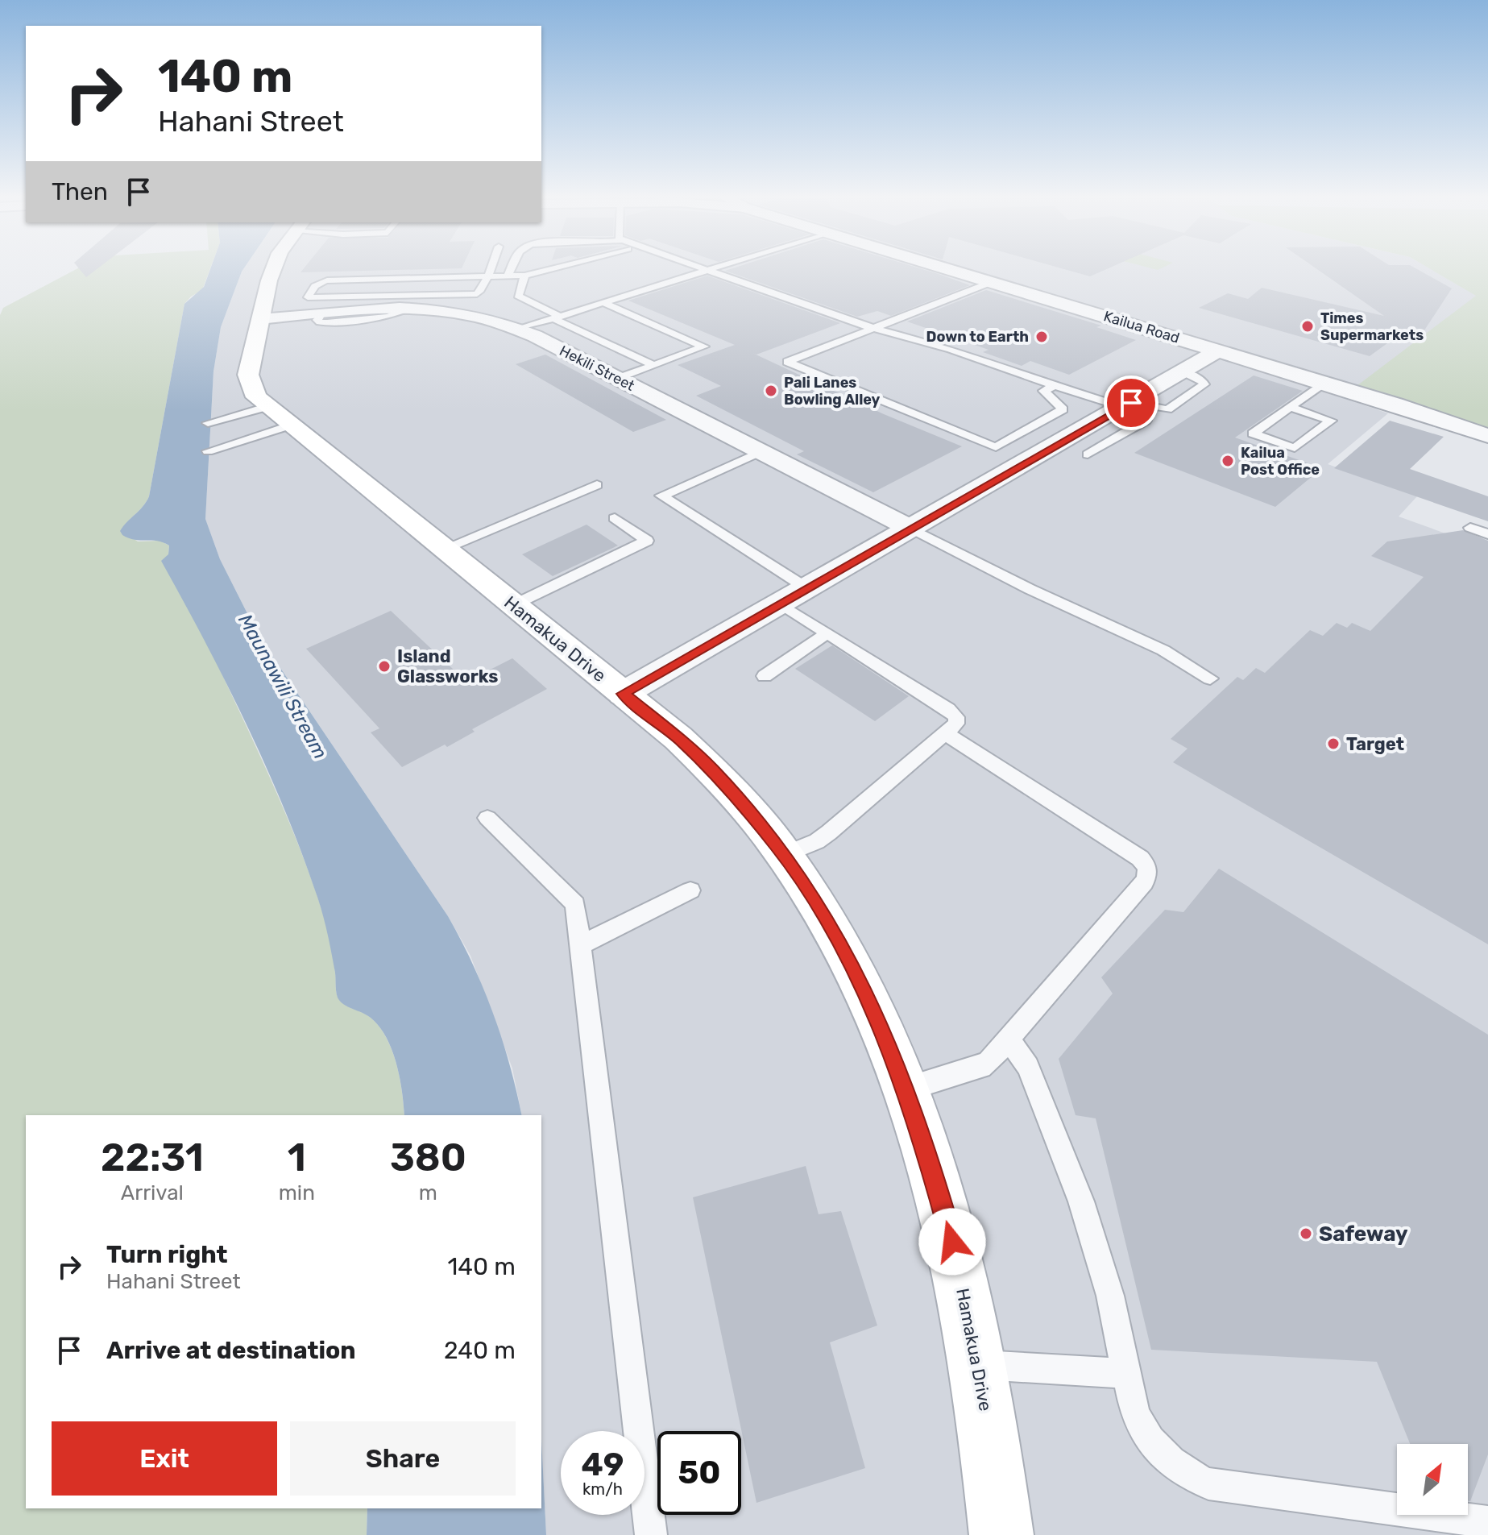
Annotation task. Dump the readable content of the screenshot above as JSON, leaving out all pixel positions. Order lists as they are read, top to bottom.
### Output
{
  "streets": {
    "main road": ["Hamakua Drive"],
    "street": ["Kailua Road", "Hekili Street"]
  },
  "crossings": [
    ["Hekili Street", "Hamakua Drive"]
  ],
  "water": ["Maunawili Stream"],
  "places": [
    "Times Supermarkets",
    "Down to Earth",
    "Pali Lanes Bowling Alley",
    "Kailua Post Office",
    "Island Glassworks",
    "Target",
    "Safeway"
  ],
  "north": "top right",
  "page": {
    "turn": ["140 m", "Hahani Street"],
    "then": "Then",
    "eta": [
      "22:31",
      "Arrival",
      "1",
      "min",
      "380",
      "m"
    ],
    "list": [
      {
        "name": "Turn right",
        "note": "Hahani Street",
        "value": "140 m"
      },
      {
        "name": "Arrive at destination",
        "value": "240 m"
      }
    ],
    "buttons": ["Exit", "Share"],
    "speed": "49 km/h",
    "limit": "50"
  }
}
